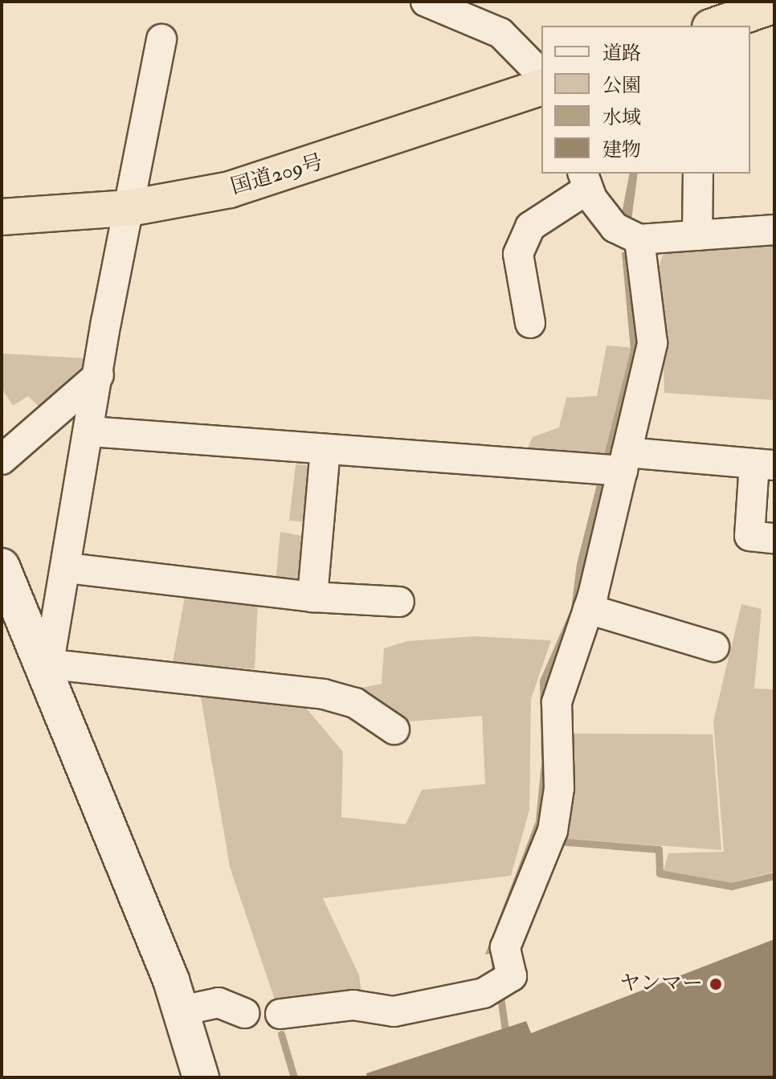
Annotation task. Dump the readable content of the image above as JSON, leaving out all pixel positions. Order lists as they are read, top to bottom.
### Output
{
  "streets": {
    "highway": ["国道209号"]
  },
  "places": ["ヤンマー"],
  "legend": [
    "道路",
    "公園",
    "水域",
    "建物"
  ]
}
